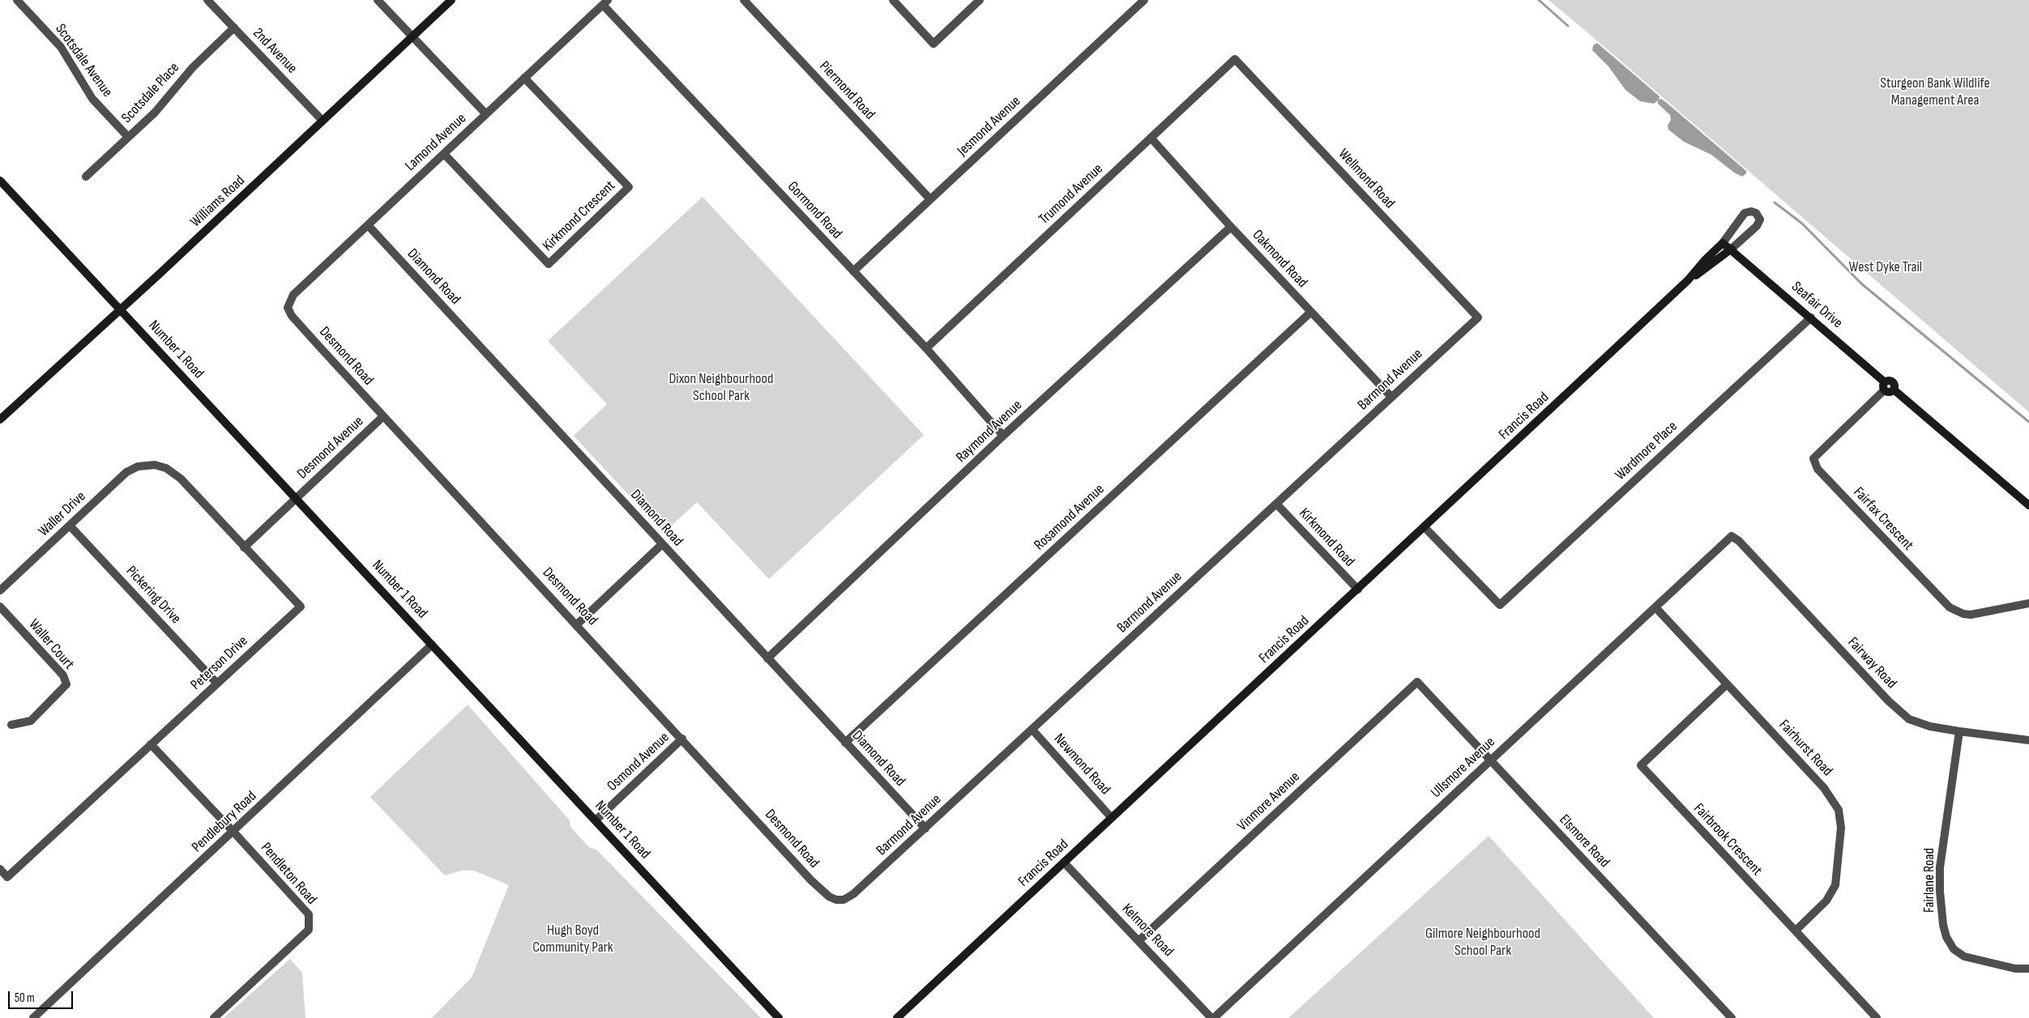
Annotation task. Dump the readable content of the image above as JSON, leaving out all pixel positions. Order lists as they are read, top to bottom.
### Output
{
  "streets": {
    "street": [
      "2nd Avenue",
      "Scotsdale Avenue",
      "Piermond Road",
      "Scotsdale Place",
      "Jesmond Avenue",
      "Lamond Avenue",
      "Wellmond Road",
      "Trumond Avenue",
      "Williams Road",
      "Gormond Road",
      "Kirkmond Crescent",
      "Oakmond Road",
      "Diamond Road",
      "Seafair Drive",
      "Number 1 Road",
      "Desmond Road",
      "Barmond Avenue",
      "Francis Road",
      "Raymond Avenue",
      "Desmond Avenue",
      "Wardmore Place",
      "Waller Drive",
      "Rosamond Avenue",
      "Fairfax Crescent",
      "Kirkmond Road",
      "Pickering Drive",
      "Waller Court",
      "Peterson Drive",
      "Fairway Road",
      "Fairhurst Road",
      "Osmond Avenue",
      "Newmond Road",
      "Ullsmore Avenue",
      "Vinmore Avenue",
      "Pendlebury Road",
      "Fairbrook Crescent",
      "Elsmore Road",
      "Pendleton Road",
      "Fairlane Road",
      "Kelmore Road"
    ]
  },
  "crossings": [
    ["2nd Avenue", "Scotsdale Place"],
    ["2nd Avenue", "Williams Road"],
    ["Scotsdale Avenue", "Scotsdale Place"],
    ["Piermond Road", "Jesmond Avenue"],
    ["Jesmond Avenue", "Gormond Road"],
    ["Lamond Avenue", "Gormond Road"],
    ["Lamond Avenue", "Kirkmond Crescent"],
    ["Lamond Avenue", "Diamond Road"],
    ["Lamond Avenue", "Desmond Road"],
    ["Wellmond Road", "Trumond Avenue"],
    ["Wellmond Road", "Barmond Avenue"],
    ["Trumond Avenue", "Gormond Road"],
    ["Trumond Avenue", "Oakmond Road"],
    ["Williams Road", "Number 1 Road"],
    ["Gormond Road", "Raymond Avenue"],
    ["Oakmond Road", "Barmond Avenue"],
    ["Oakmond Road", "Raymond Avenue"],
    ["Oakmond Road", "Rosamond Avenue"],
    ["Diamond Road", "Barmond Avenue"],
    ["Diamond Road", "Raymond Avenue"],
    ["Diamond Road", "Rosamond Avenue"],
    ["Seafair Drive", "Francis Road"],
    ["Seafair Drive", "Wardmore Place"],
    ["Seafair Drive", "Fairfax Crescent"],
    ["Number 1 Road", "Desmond Avenue"],
    ["Number 1 Road", "Osmond Avenue"],
    ["Number 1 Road", "Pendlebury Road"],
    ["Desmond Road", "Barmond Avenue"],
    ["Desmond Road", "Desmond Avenue"],
    ["Desmond Road", "Osmond Avenue"],
    ["Barmond Avenue", "Kirkmond Road"],
    ["Barmond Avenue", "Newmond Road"],
    ["Francis Road", "Wardmore Place"],
    ["Francis Road", "Kirkmond Road"],
    ["Francis Road", "Newmond Road"],
    ["Francis Road", "Kelmore Road"],
    ["Desmond Avenue", "Peterson Drive"],
    ["Waller Drive", "Pickering Drive"],
    ["Waller Drive", "Peterson Drive"],
    ["Pickering Drive", "Peterson Drive"],
    ["Peterson Drive", "Pendleton Road"],
    ["Fairway Road", "Ullsmore Avenue"],
    ["Fairway Road", "Fairlane Road"],
    ["Fairhurst Road", "Ullsmore Avenue"],
    ["Fairhurst Road", "Fairbrook Crescent"],
    ["Ullsmore Avenue", "Elsmore Road"],
    ["Ullsmore Avenue", "Kelmore Road"],
    ["Vinmore Avenue", "Elsmore Road"],
    ["Vinmore Avenue", "Kelmore Road"],
    ["Pendlebury Road", "Pendleton Road"]
  ],
  "parks": [
    "Sturgeon Bank Wildlife Management Area",
    "West Dyke Trail",
    "Dixon Neighbourhood School Park",
    "Hugh Boyd Community Park",
    "Gilmore Neighbourhood School Park"
  ],
  "scale_bar": "50 m"
}
